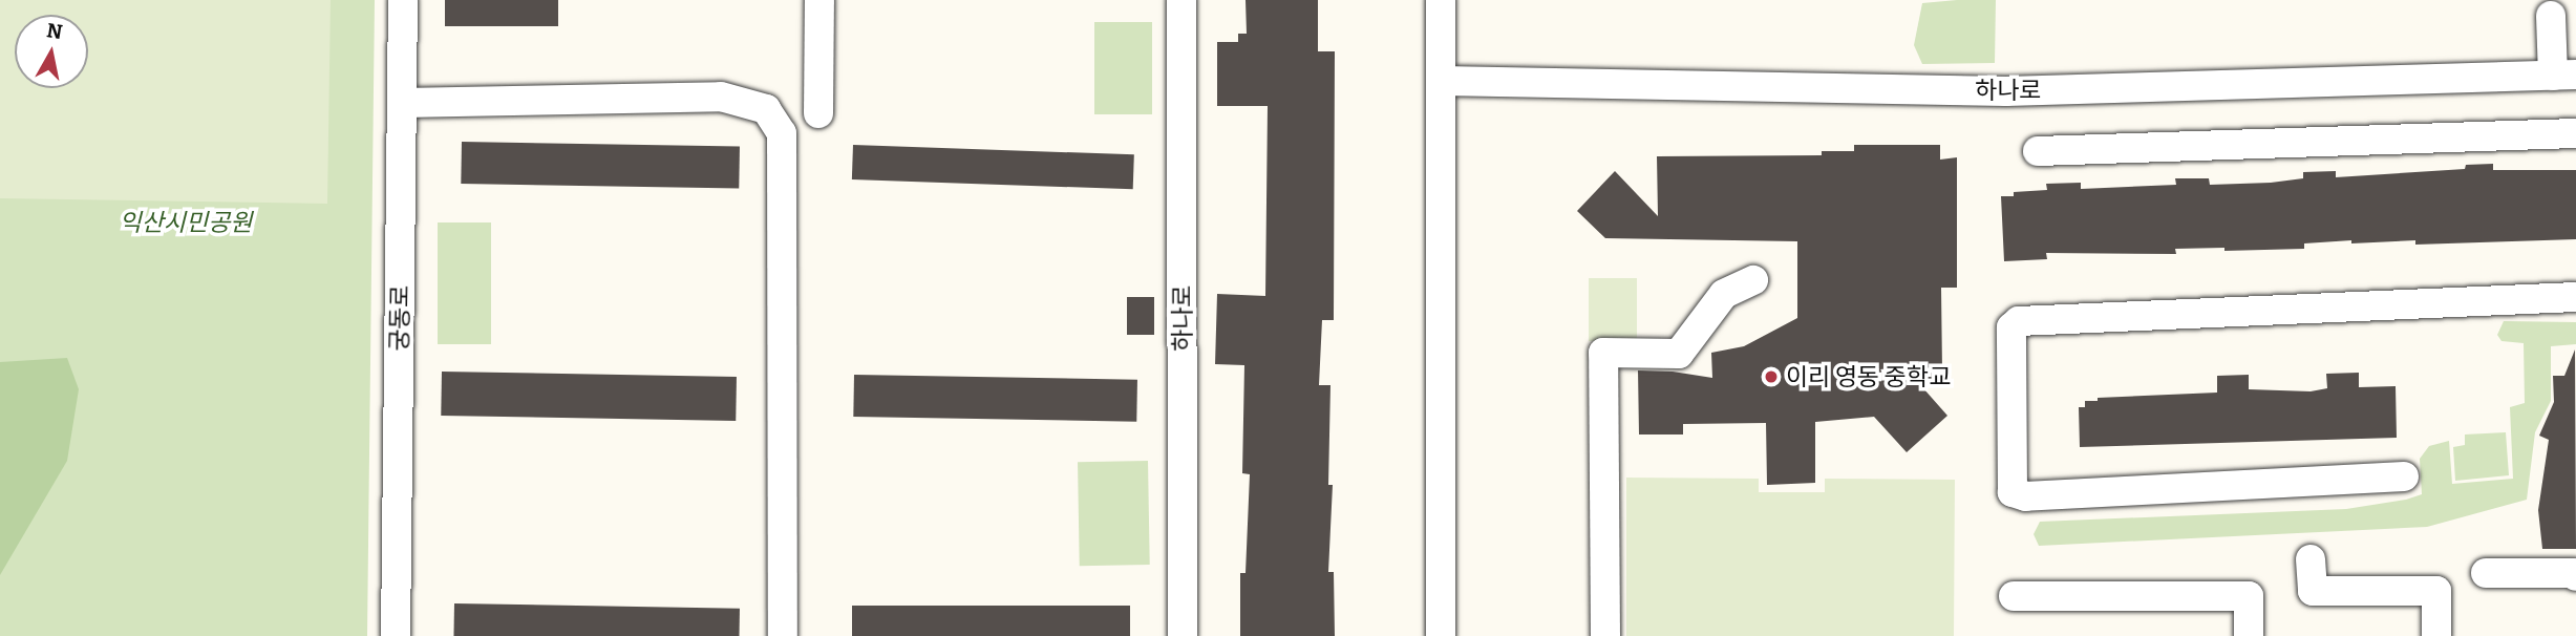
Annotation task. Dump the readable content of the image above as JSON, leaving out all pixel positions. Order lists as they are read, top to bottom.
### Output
{
  "streets": {
    "street": ["하나로", "궁동로"]
  },
  "parks": ["익산시민공원"],
  "places": ["이리 영동 중학교"],
  "north": "top"
}
